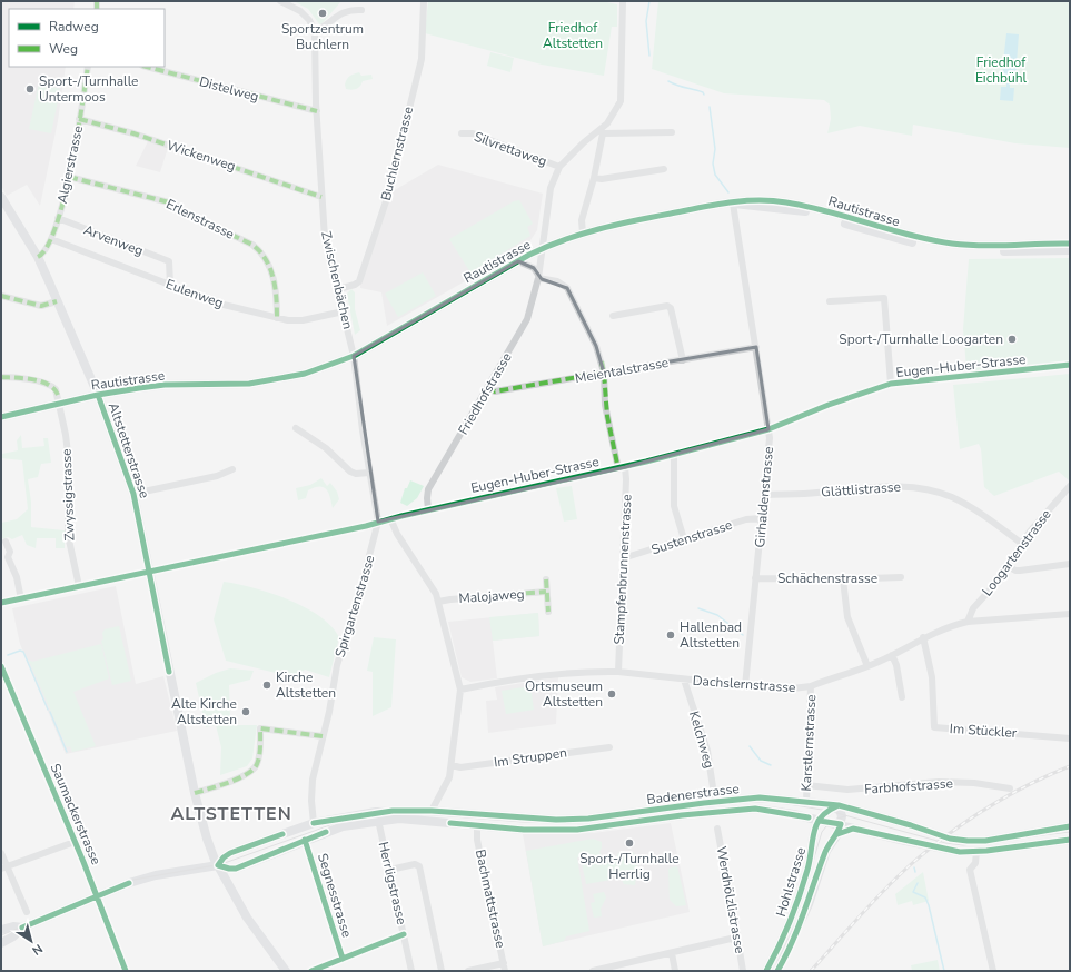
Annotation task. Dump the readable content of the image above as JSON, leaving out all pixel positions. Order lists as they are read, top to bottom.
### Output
{
  "streets": {
    "street": [
      "Distelweg",
      "Silvrettaweg",
      "Buchlernstrasse",
      "Wickenweg",
      "Algierstrasse",
      "Rautistrasse",
      "Erlenstrasse",
      "Arvenweg",
      "Zwischenbächen",
      "Eulenweg",
      "Eugen-Huber-Strasse",
      "Meientalstrasse",
      "Friedhofstrasse",
      "Altstetterstrasse",
      "Glättlistrasse",
      "Zwyssigstrasse",
      "Girhaldenstrasse",
      "Sustenstrasse",
      "Loogartenstrasse",
      "Stampfenbrunnenstrasse",
      "Schächenstrasse",
      "Malojaweg",
      "Spirgartenstrasse",
      "Dachslernstrasse",
      "Im Stückler",
      "Kelchweg",
      "Karstlernstrasse",
      "Im Struppen",
      "Farbhofstrasse",
      "Badenerstrasse",
      "Saumackerstrasse",
      "Hohlstrasse",
      "Herrligstrasse",
      "Segnesstrasse",
      "Bachmattstrasse",
      "Werdhölzlistrasse"
    ]
  },
  "crossings": [
    ["Distelweg", "Zwischenbächen"],
    ["Silvrettaweg", "Friedhofstrasse"],
    ["Buchlernstrasse", "Zwischenbächen"],
    ["Wickenweg", "Algierstrasse"],
    ["Wickenweg", "Zwischenbächen"],
    ["Algierstrasse", "Erlenstrasse"],
    ["Algierstrasse", "Arvenweg"],
    ["Algierstrasse", "Eulenweg"],
    ["Algierstrasse", "Altstetterstrasse"],
    ["Rautistrasse", "Zwischenbächen"],
    ["Rautistrasse", "Friedhofstrasse"],
    ["Rautistrasse", "Altstetterstrasse"],
    ["Rautistrasse", "Zwyssigstrasse"],
    ["Rautistrasse", "Girhaldenstrasse"],
    ["Erlenstrasse", "Eulenweg"],
    ["Arvenweg", "Eulenweg"],
    ["Zwischenbächen", "Eulenweg"],
    ["Zwischenbächen", "Eugen-Huber-Strasse"],
    ["Zwischenbächen", "Spirgartenstrasse"],
    ["Eugen-Huber-Strasse", "Friedhofstrasse"],
    ["Eugen-Huber-Strasse", "Altstetterstrasse"],
    ["Eugen-Huber-Strasse", "Zwyssigstrasse"],
    ["Eugen-Huber-Strasse", "Girhaldenstrasse"],
    ["Eugen-Huber-Strasse", "Stampfenbrunnenstrasse"],
    ["Eugen-Huber-Strasse", "Spirgartenstrasse"],
    ["Meientalstrasse", "Friedhofstrasse"],
    ["Meientalstrasse", "Girhaldenstrasse"],
    ["Meientalstrasse", "Stampfenbrunnenstrasse"],
    ["Friedhofstrasse", "Stampfenbrunnenstrasse"],
    ["Altstetterstrasse", "Badenerstrasse"],
    ["Glättlistrasse", "Girhaldenstrasse"],
    ["Glättlistrasse", "Loogartenstrasse"],
    ["Girhaldenstrasse", "Sustenstrasse"],
    ["Girhaldenstrasse", "Schächenstrasse"],
    ["Girhaldenstrasse", "Dachslernstrasse"],
    ["Sustenstrasse", "Stampfenbrunnenstrasse"],
    ["Loogartenstrasse", "Dachslernstrasse"],
    ["Stampfenbrunnenstrasse", "Dachslernstrasse"],
    ["Spirgartenstrasse", "Badenerstrasse"],
    ["Dachslernstrasse", "Im Stückler"],
    ["Dachslernstrasse", "Kelchweg"],
    ["Dachslernstrasse", "Karstlernstrasse"],
    ["Kelchweg", "Badenerstrasse"],
    ["Karstlernstrasse", "Farbhofstrasse"],
    ["Karstlernstrasse", "Badenerstrasse"],
    ["Badenerstrasse", "Saumackerstrasse"],
    ["Badenerstrasse", "Hohlstrasse"],
    ["Badenerstrasse", "Herrligstrasse"],
    ["Badenerstrasse", "Segnesstrasse"],
    ["Badenerstrasse", "Bachmattstrasse"]
  ],
  "districts": ["ALTSTETTEN"],
  "parks": ["Friedhof Altstetten", "Friedhof Eichbühl"],
  "places": [
    "Sportzentrum Buchlern",
    "Sport-/Turnhalle Untermoos",
    "Sport-/Turnhalle Loogarten",
    "Hallenbad Altstetten",
    "Kirche Altstetten",
    "Ortsmuseum Altstetten",
    "Alte Kirche Altstetten",
    "Sport-/Turnhalle Herrlig"
  ],
  "legend": ["Radweg", "Weg"],
  "north": "bottom right"
}
